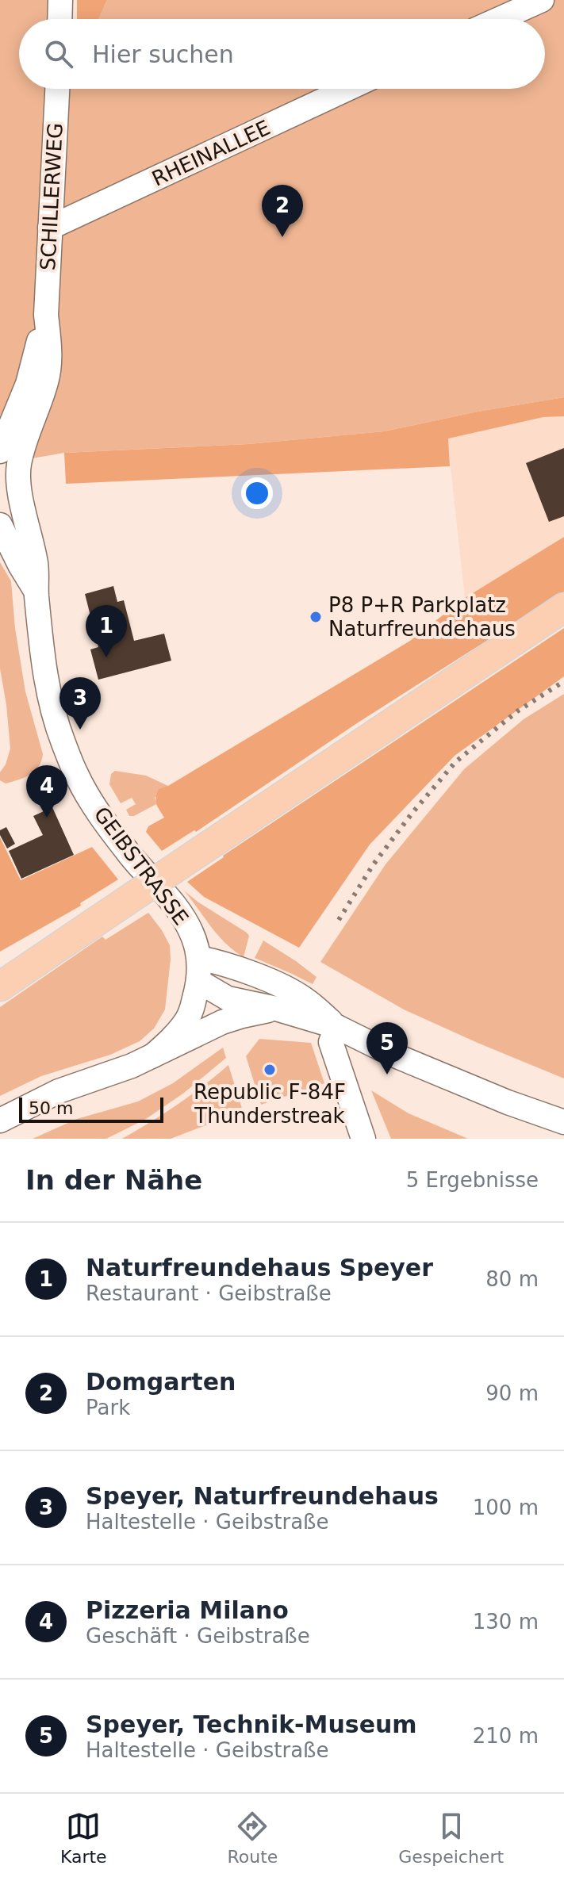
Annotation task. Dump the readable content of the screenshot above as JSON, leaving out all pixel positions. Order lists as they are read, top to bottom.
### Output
{
  "streets": {
    "street": ["RHEINALLEE", "SCHILLERWEG", "GEIBSTRASSE"]
  },
  "crossings": [
    ["RHEINALLEE", "SCHILLERWEG"],
    ["SCHILLERWEG", "GEIBSTRASSE"]
  ],
  "places": ["P8 P+R Parkplatz Naturfreundehaus", "Republic F-84F Thunderstreak"],
  "scale_bar": "50 m",
  "page": {
    "search": "Hier suchen",
    "pins": [
      "2",
      "1",
      "3",
      "4",
      "5"
    ],
    "scale": "50 m",
    "heading": ["In der Nähe", "5 Ergebnisse"],
    "list": [
      {
        "mark": "1",
        "name": "Naturfreundehaus Speyer",
        "note": "Restaurant · Geibstraße",
        "value": "80 m"
      },
      {
        "mark": "2",
        "name": "Domgarten",
        "note": "Park",
        "value": "90 m"
      },
      {
        "mark": "3",
        "name": "Speyer, Naturfreundehaus",
        "note": "Haltestelle · Geibstraße",
        "value": "100 m"
      },
      {
        "mark": "4",
        "name": "Pizzeria Milano",
        "note": "Geschäft · Geibstraße",
        "value": "130 m"
      },
      {
        "mark": "5",
        "name": "Speyer, Technik-Museum",
        "note": "Haltestelle · Geibstraße",
        "value": "210 m"
      }
    ],
    "nav": ["Karte", "Route", "Gespeichert"]
  }
}
